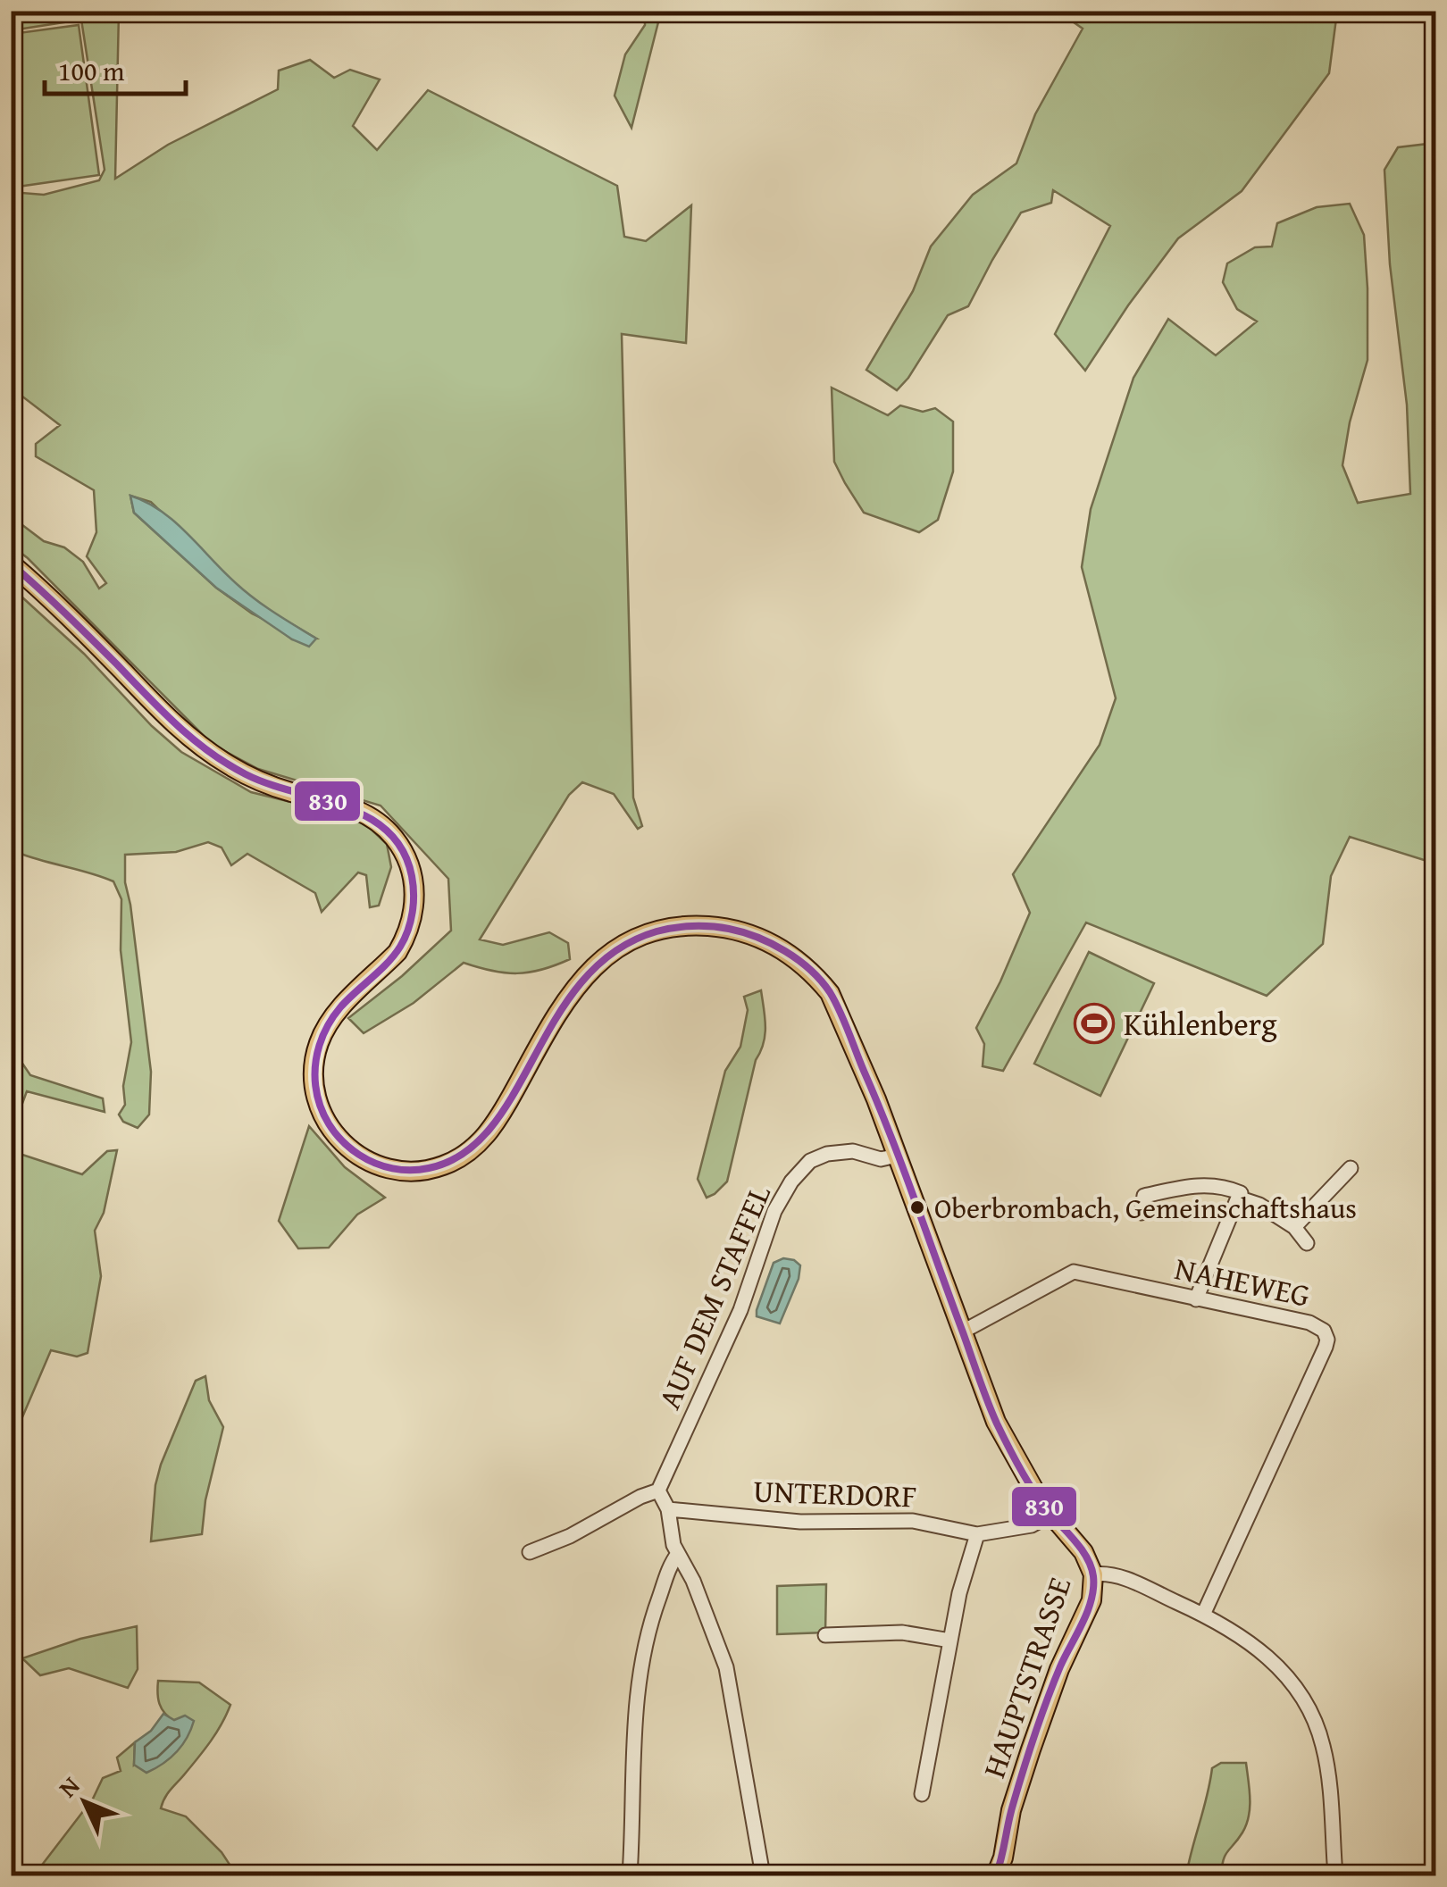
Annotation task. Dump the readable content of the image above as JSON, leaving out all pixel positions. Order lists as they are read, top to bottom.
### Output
{
  "streets": {
    "main road": ["HAUPTSTRASSE"],
    "street": ["NAHEWEG", "AUF DEM STAFFEL", "UNTERDORF"]
  },
  "crossings": [
    ["NAHEWEG", "HAUPTSTRASSE"],
    ["AUF DEM STAFFEL", "HAUPTSTRASSE"],
    ["UNTERDORF", "HAUPTSTRASSE"]
  ],
  "places": {
    "sports": ["Kühlenberg"],
    "other": ["Oberbrombach, Gemeinschaftshaus"]
  },
  "lines": ["transit line 830"],
  "scale_bar": "100 m",
  "north": "top left"
}
